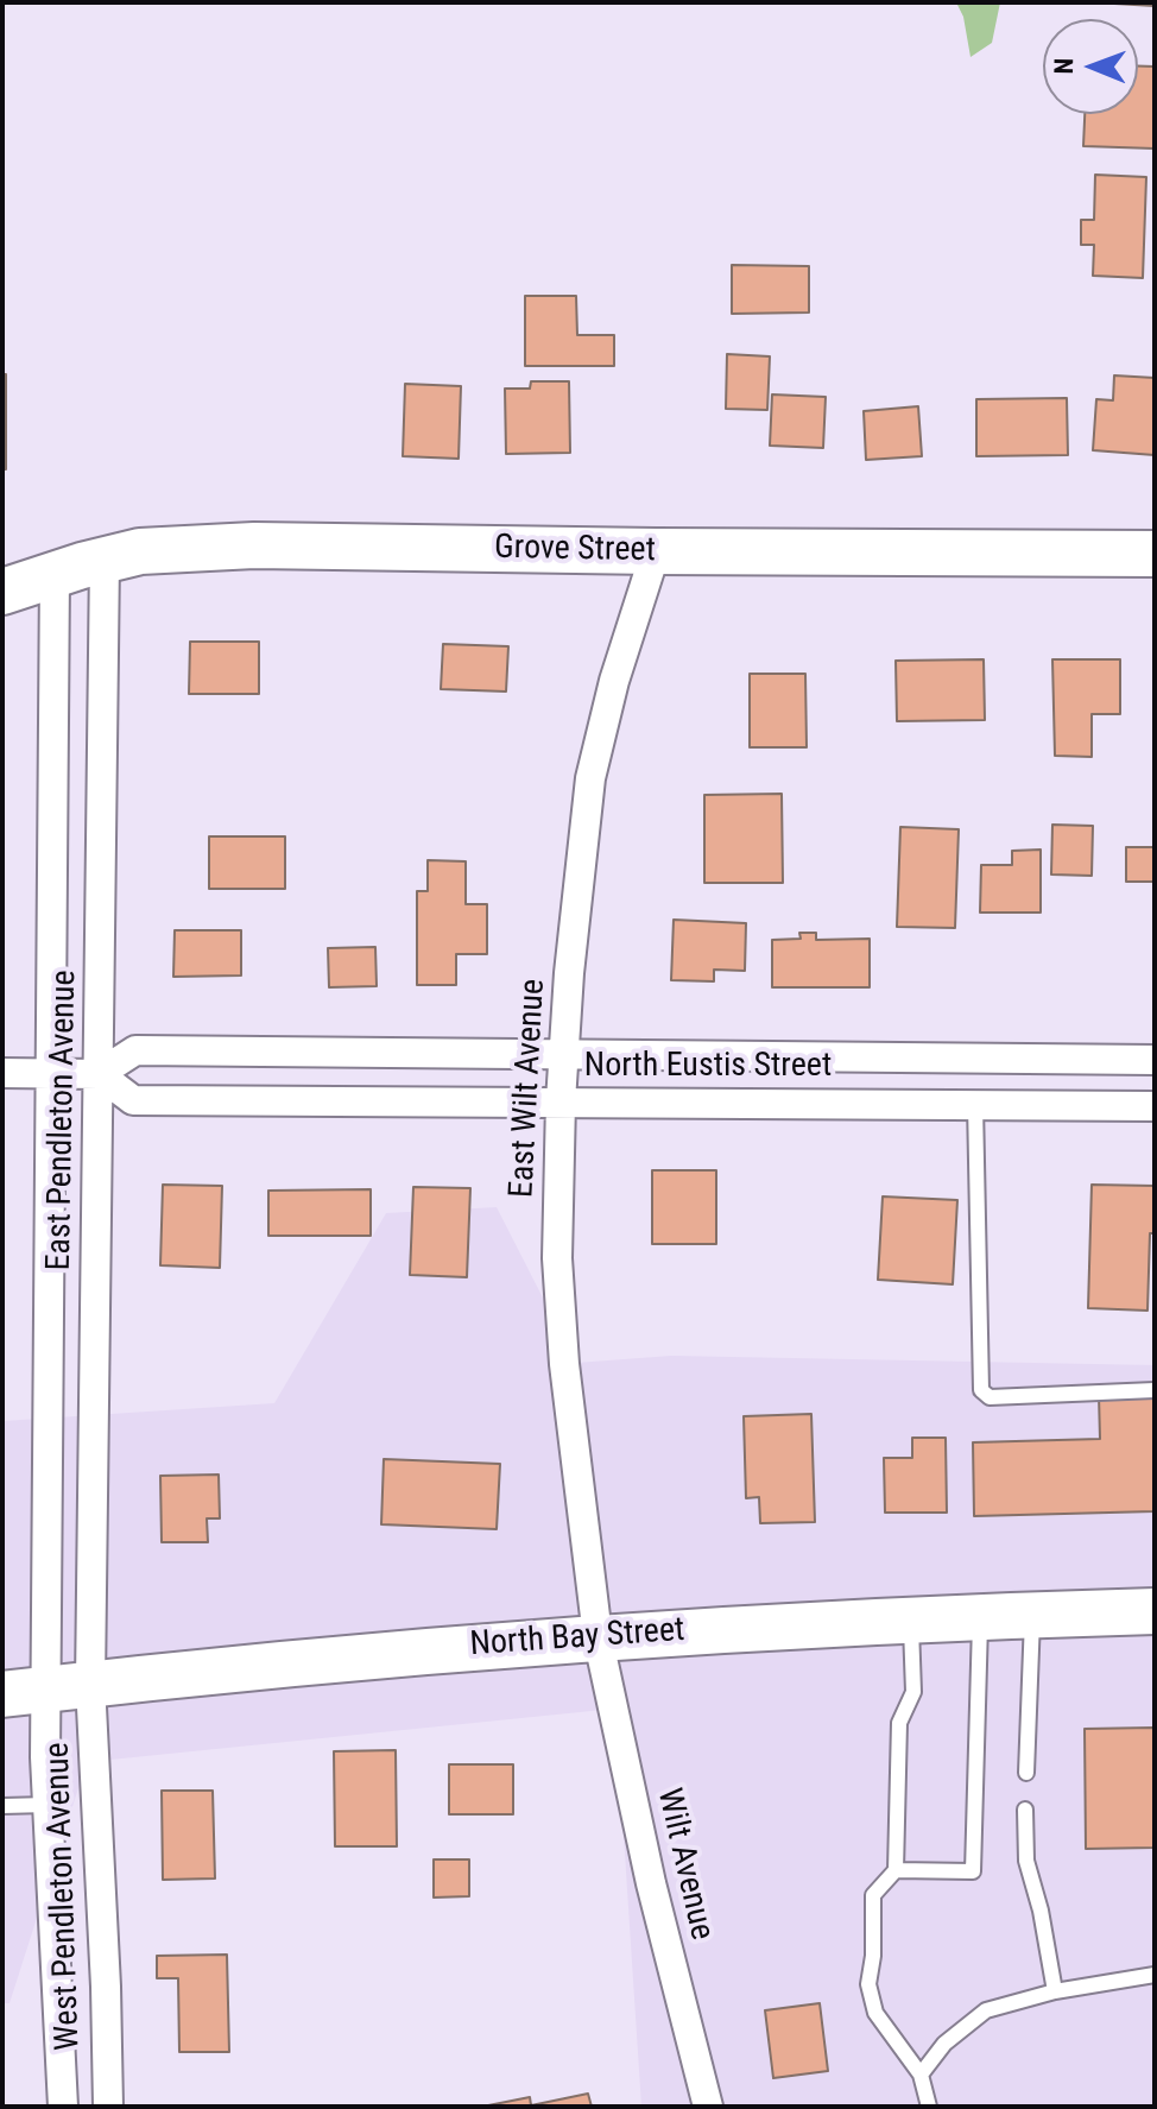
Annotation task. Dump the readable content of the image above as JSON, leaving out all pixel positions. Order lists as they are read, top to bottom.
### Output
{
  "streets": {
    "main road": ["Grove Street", "North Bay Street"],
    "street": [
      "North Eustis Street",
      "East Wilt Avenue",
      "East Pendleton Avenue",
      "Wilt Avenue",
      "West Pendleton Avenue"
    ]
  },
  "crossings": [
    ["Grove Street", "East Wilt Avenue"],
    ["Grove Street", "East Pendleton Avenue"],
    ["North Eustis Street", "East Wilt Avenue"],
    ["North Eustis Street", "East Pendleton Avenue"],
    ["East Wilt Avenue", "North Bay Street"],
    ["East Wilt Avenue", "Wilt Avenue"],
    ["East Pendleton Avenue", "North Bay Street"],
    ["East Pendleton Avenue", "West Pendleton Avenue"],
    ["North Bay Street", "Wilt Avenue"],
    ["North Bay Street", "West Pendleton Avenue"]
  ],
  "north": "left"
}
